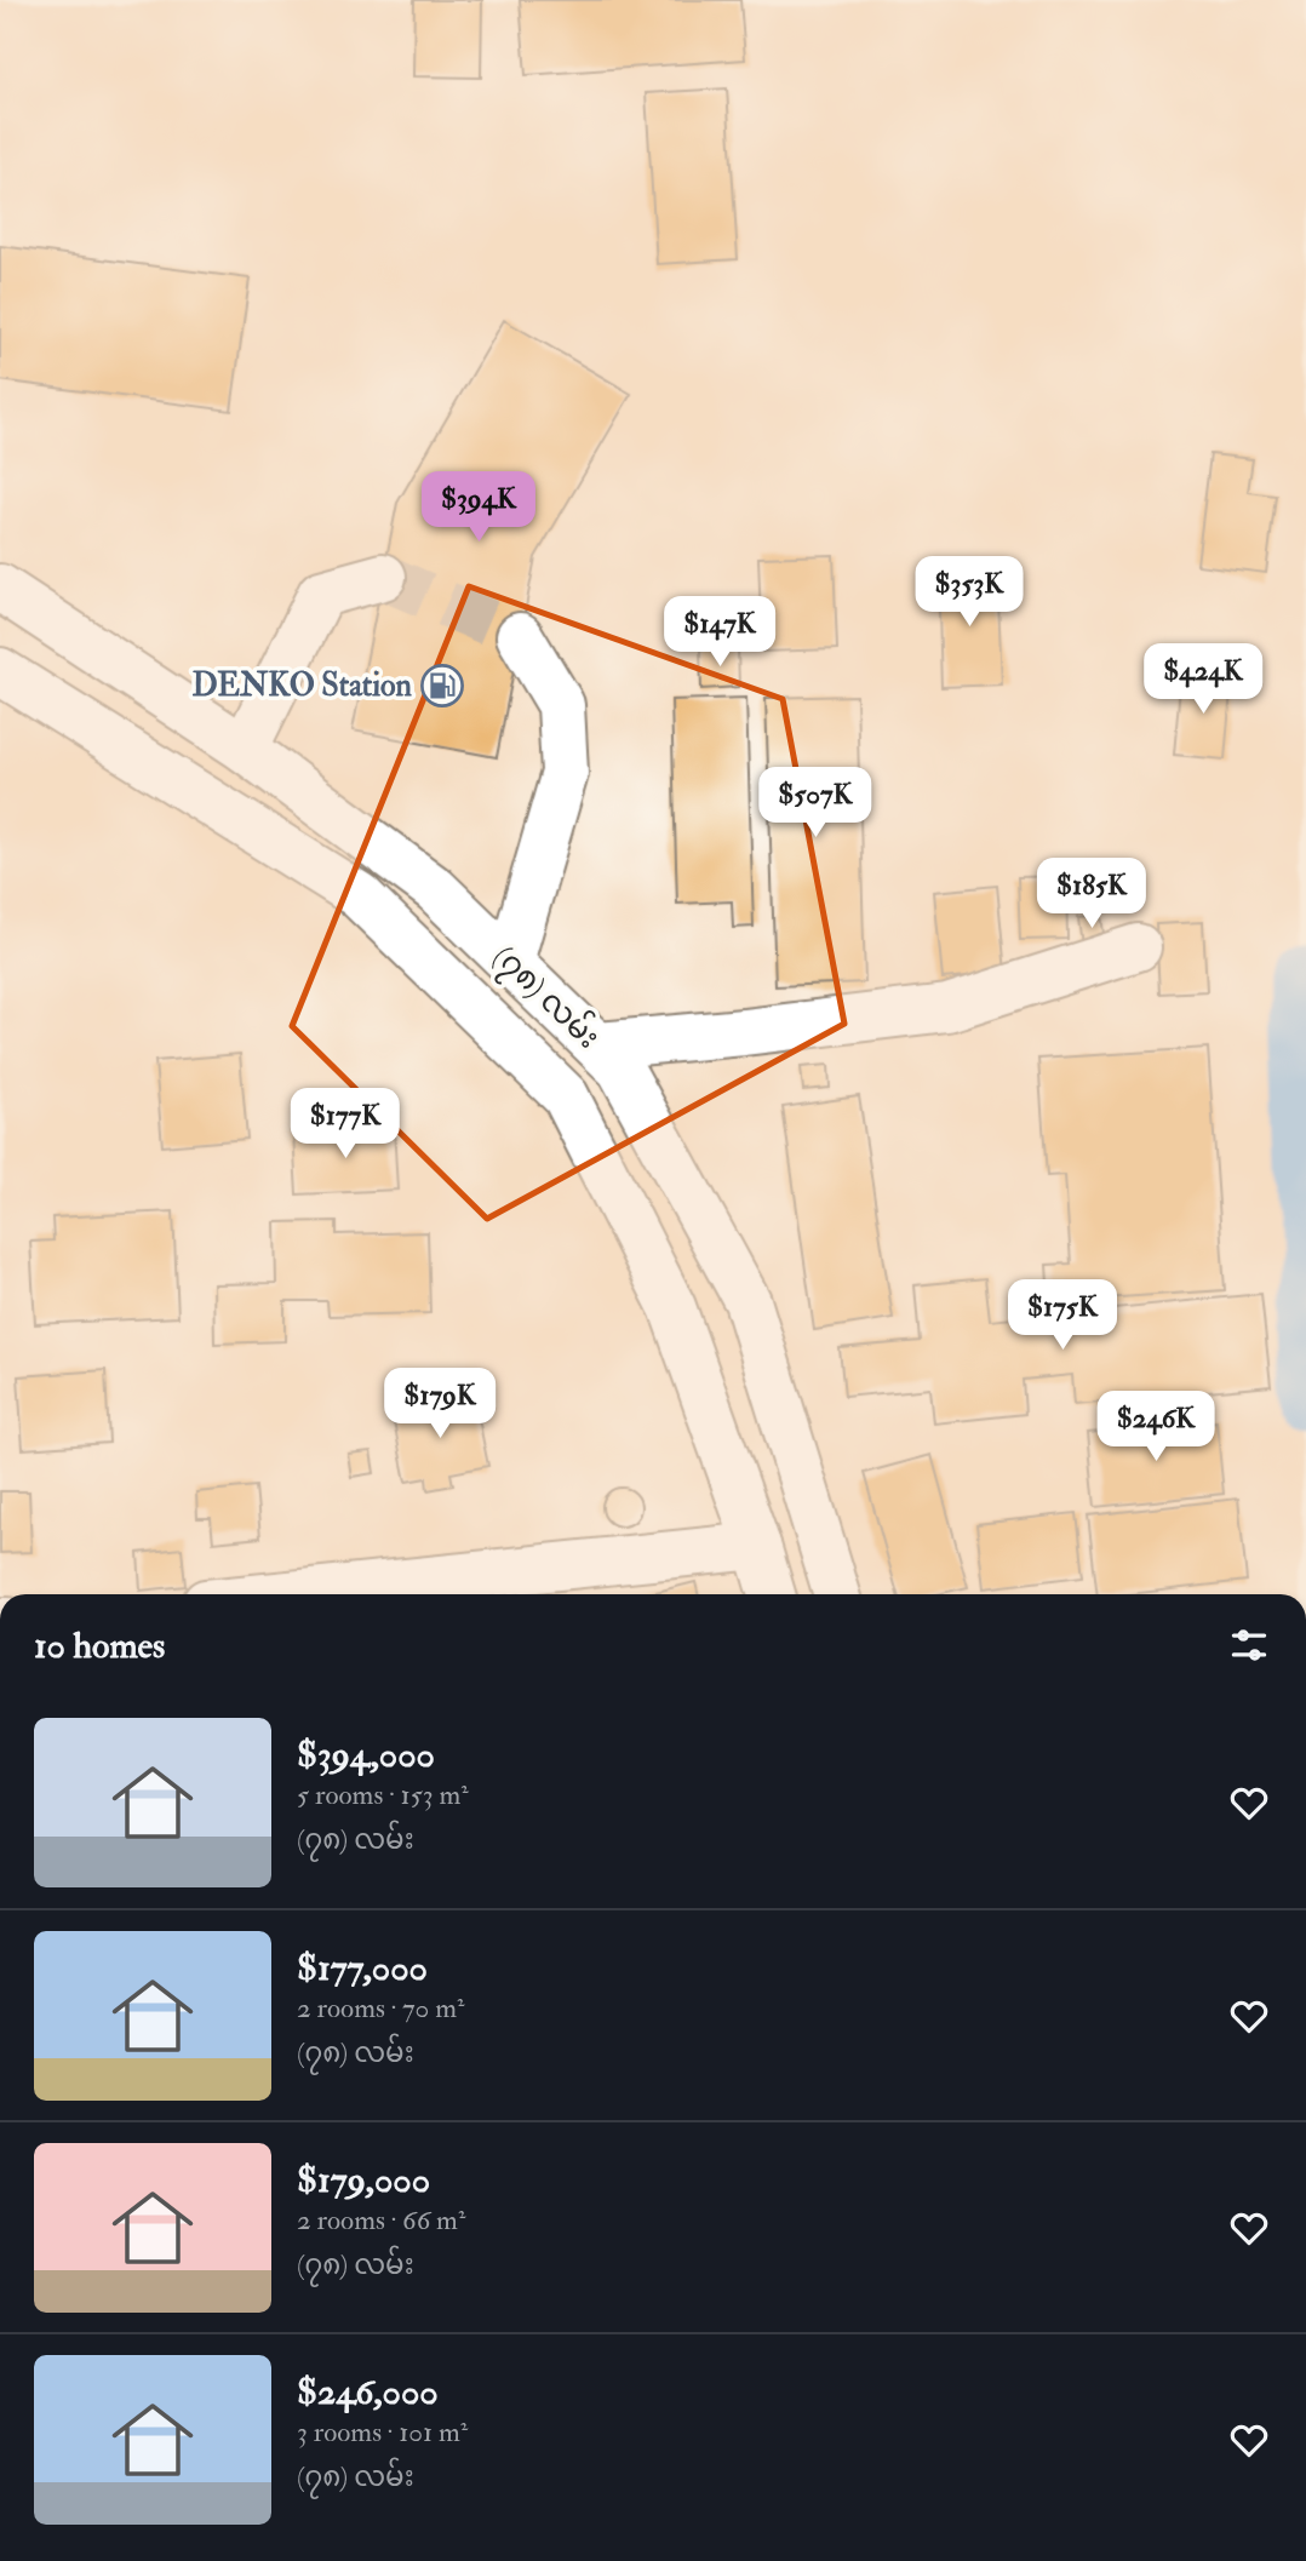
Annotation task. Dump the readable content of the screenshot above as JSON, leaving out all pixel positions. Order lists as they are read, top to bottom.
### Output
{
  "streets": {
    "main road": ["(၇၈) လမ်း"]
  },
  "places": {
    "fuel station": ["DENKO Station"]
  },
  "page": {
    "price": [
      "$394K",
      "$353K",
      "$147K",
      "$424K",
      "$507K",
      "$185K",
      "$177K",
      "$175K",
      "$179K",
      "$246K"
    ],
    "heading": "10 homes",
    "list": [
      {
        "name": "$394,000",
        "note": "5 rooms · 153 m² · (၇၈) လမ်း"
      },
      {
        "name": "$177,000",
        "note": "2 rooms · 70 m² · (၇၈) လမ်း"
      },
      {
        "name": "$179,000",
        "note": "2 rooms · 66 m² · (၇၈) လမ်း"
      },
      {
        "name": "$246,000",
        "note": "3 rooms · 101 m² · (၇၈) လမ်း"
      }
    ]
  }
}
